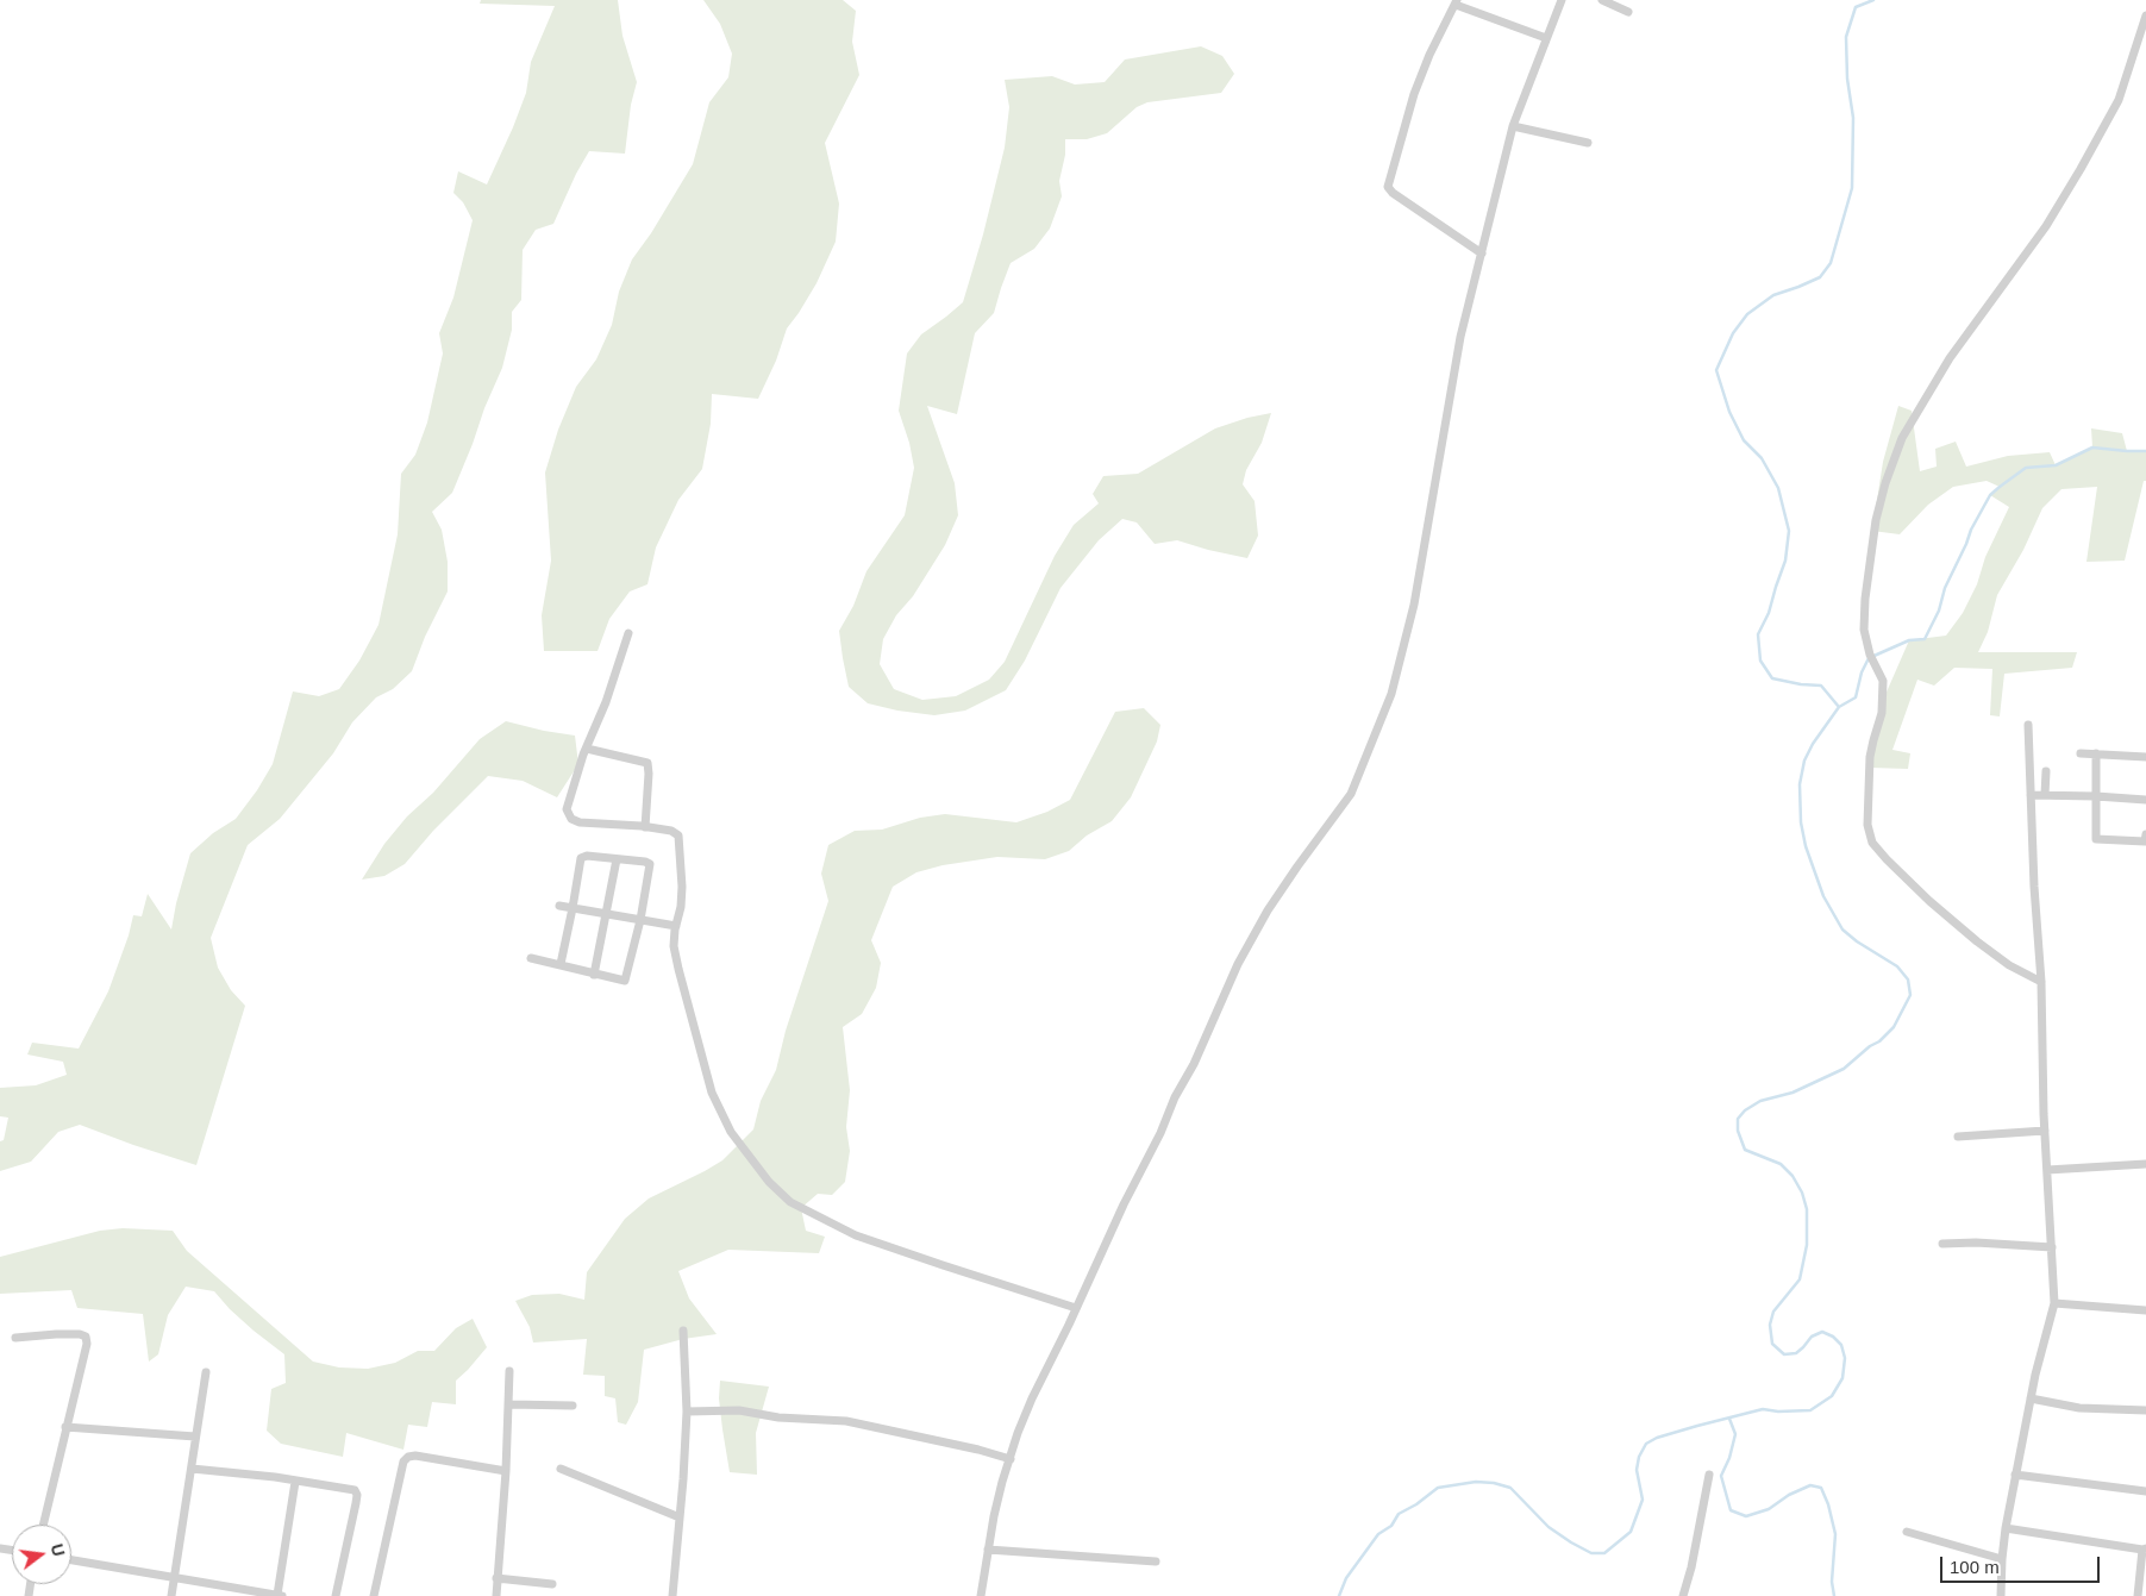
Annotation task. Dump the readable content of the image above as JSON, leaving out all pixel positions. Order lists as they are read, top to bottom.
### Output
{
  "scale_bar": "100 m",
  "north": "right"
}
